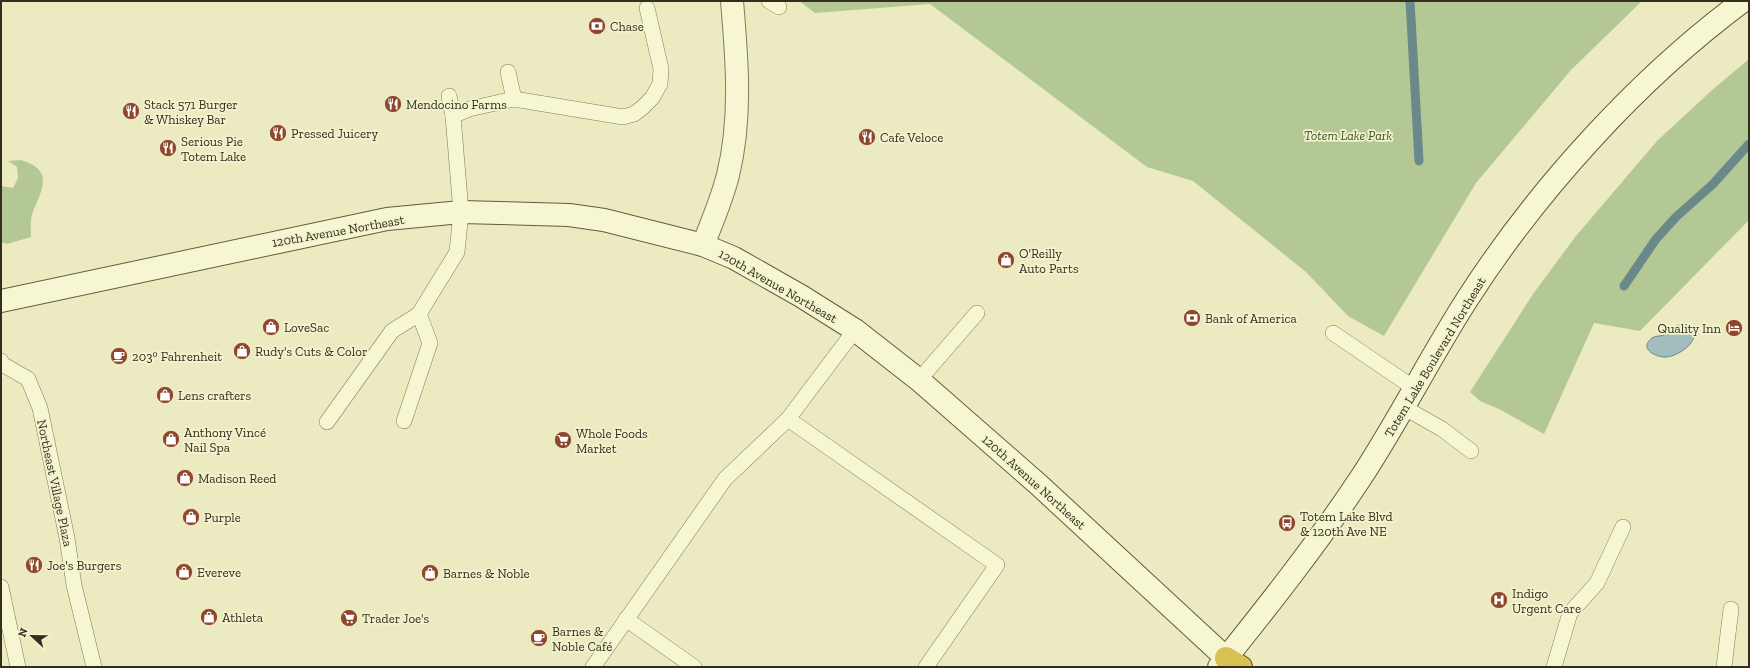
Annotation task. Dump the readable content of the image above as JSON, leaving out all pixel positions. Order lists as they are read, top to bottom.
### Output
{
  "streets": {
    "street": ["120th Avenue Northeast", "Totem Lake Boulevard Northeast"],
    "lane": ["Northeast Village Plaza"]
  },
  "crossings": [
    ["120th Avenue Northeast", "Totem Lake Boulevard Northeast"]
  ],
  "parks": ["Totem Lake Park"],
  "places": {
    "bank": ["Chase", "Bank of America"],
    "restaurant": [
      "Mendocino Farms",
      "Stack 571 Burger & Whiskey Bar",
      "Pressed Juicery",
      "Cafe Veloce",
      "Serious Pie Totem Lake",
      "Joe's Burgers"
    ],
    "shop": [
      "O'Reilly Auto Parts",
      "LoveSac",
      "Rudy's Cuts & Color",
      "Lens crafters",
      "Anthony Vincé Nail Spa",
      "Madison Reed",
      "Purple",
      "Evereve",
      "Barnes & Noble",
      "Athleta"
    ],
    "hotel": ["Quality Inn"],
    "cafe": ["203° Fahrenheit", "Barnes & Noble Café"],
    "supermarket": ["Whole Foods Market", "Trader Joe's"],
    "bus stop": ["Totem Lake Blvd & 120th Ave NE"],
    "hospital": ["Indigo Urgent Care"]
  },
  "north": "left"
}
